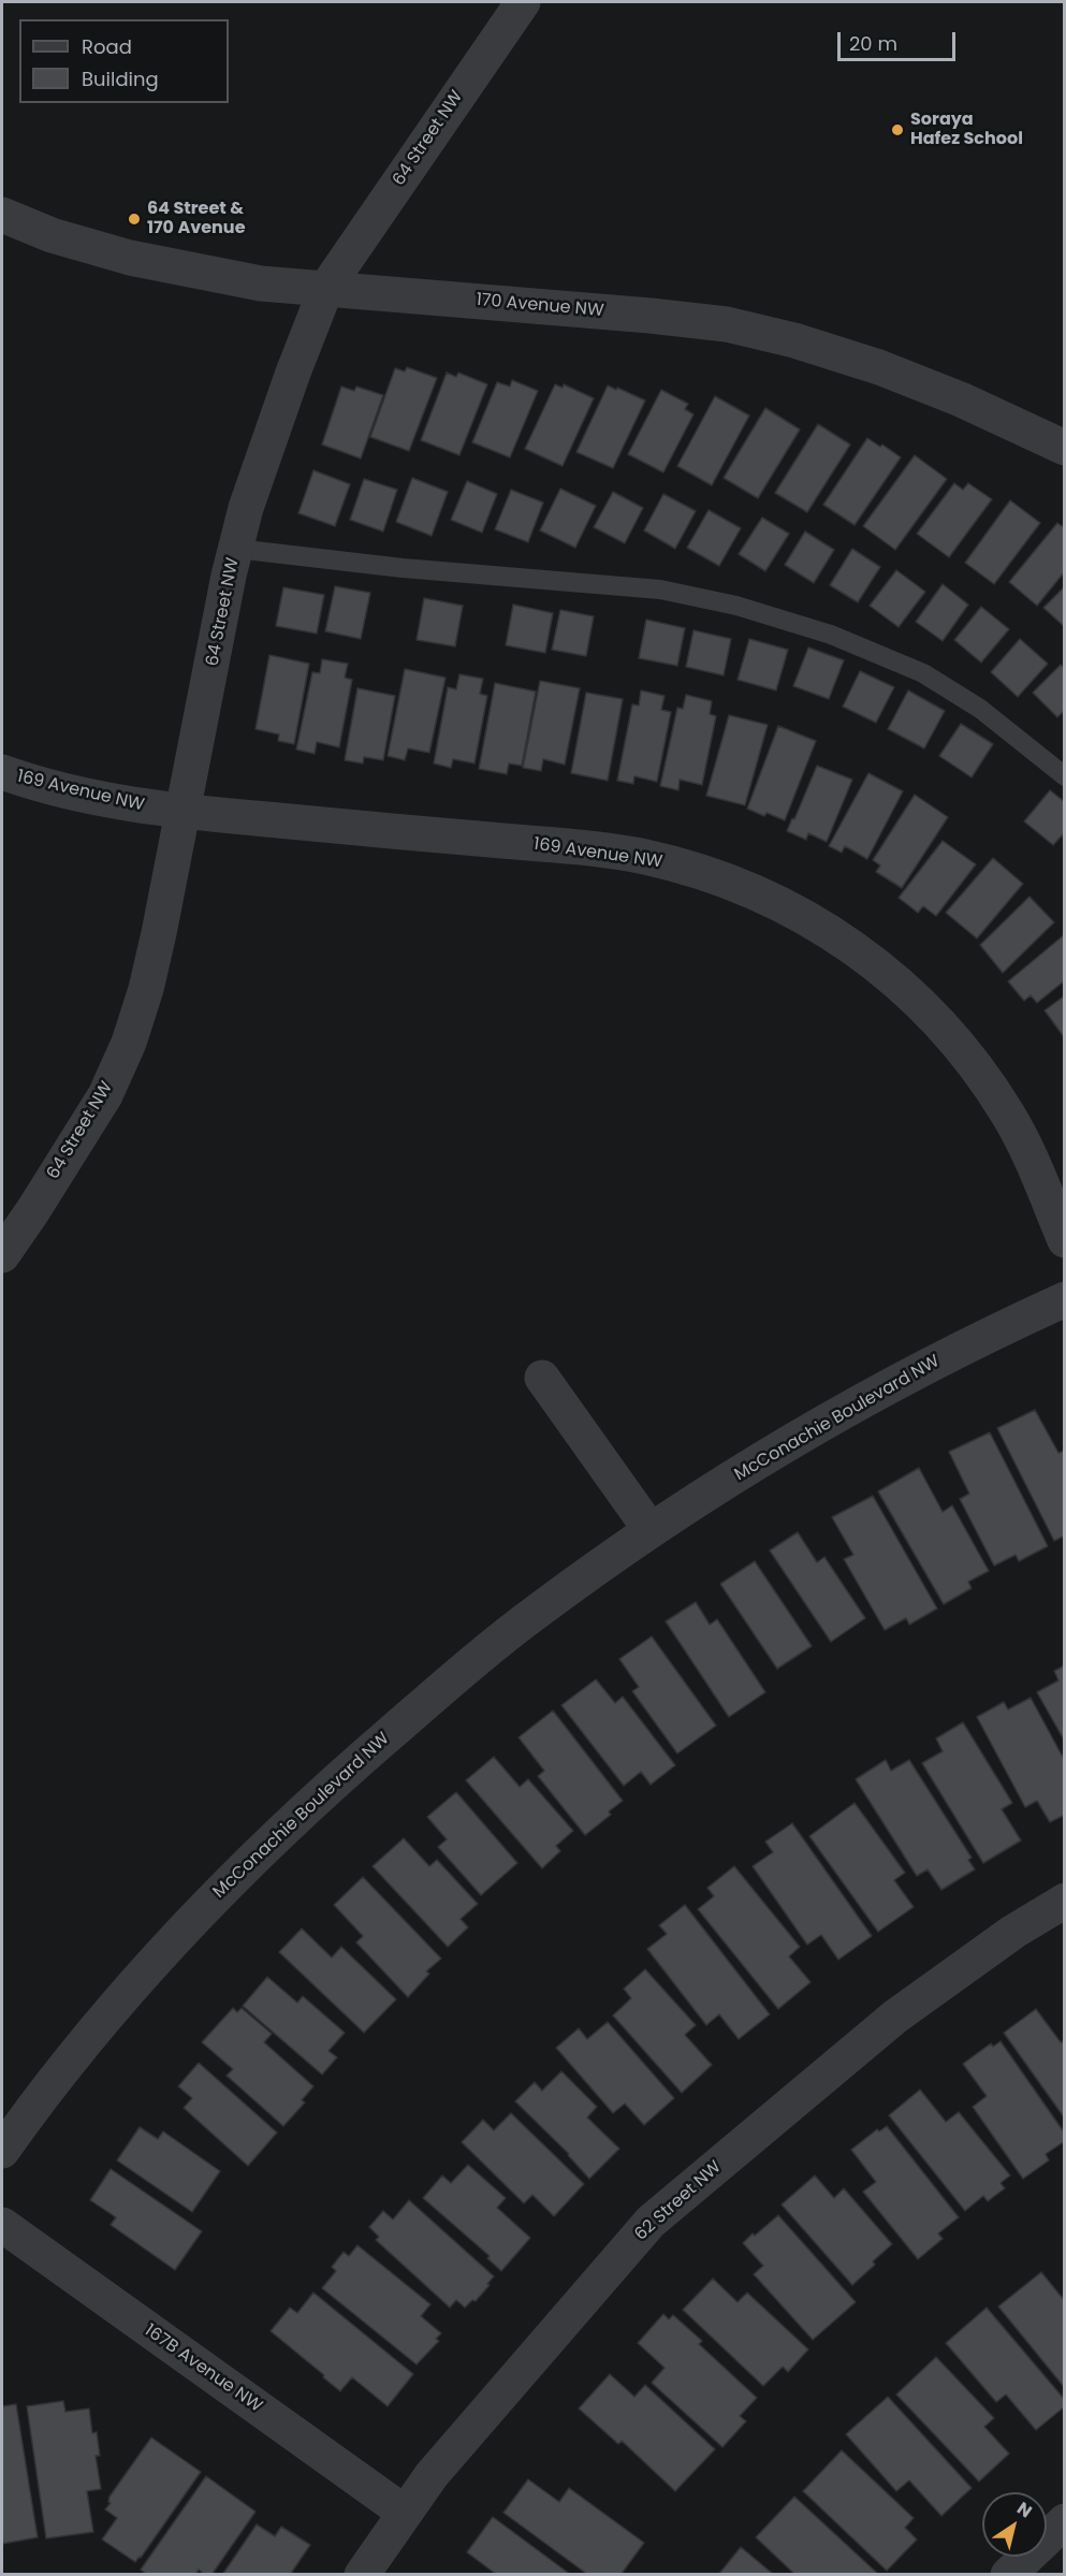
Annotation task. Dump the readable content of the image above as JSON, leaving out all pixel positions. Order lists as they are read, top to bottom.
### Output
{
  "streets": {
    "street": [
      "64 Street NW",
      "170 Avenue NW",
      "169 Avenue NW",
      "McConachie Boulevard NW",
      "62 Street NW",
      "167B Avenue NW"
    ]
  },
  "crossings": [
    ["64 Street NW", "170 Avenue NW"],
    ["64 Street NW", "169 Avenue NW"],
    ["62 Street NW", "167B Avenue NW"]
  ],
  "places": ["Soraya Hafez School", "64 Street & 170 Avenue"],
  "legend": ["Road", "Building"],
  "scale_bar": "20 m",
  "north": "top right"
}
